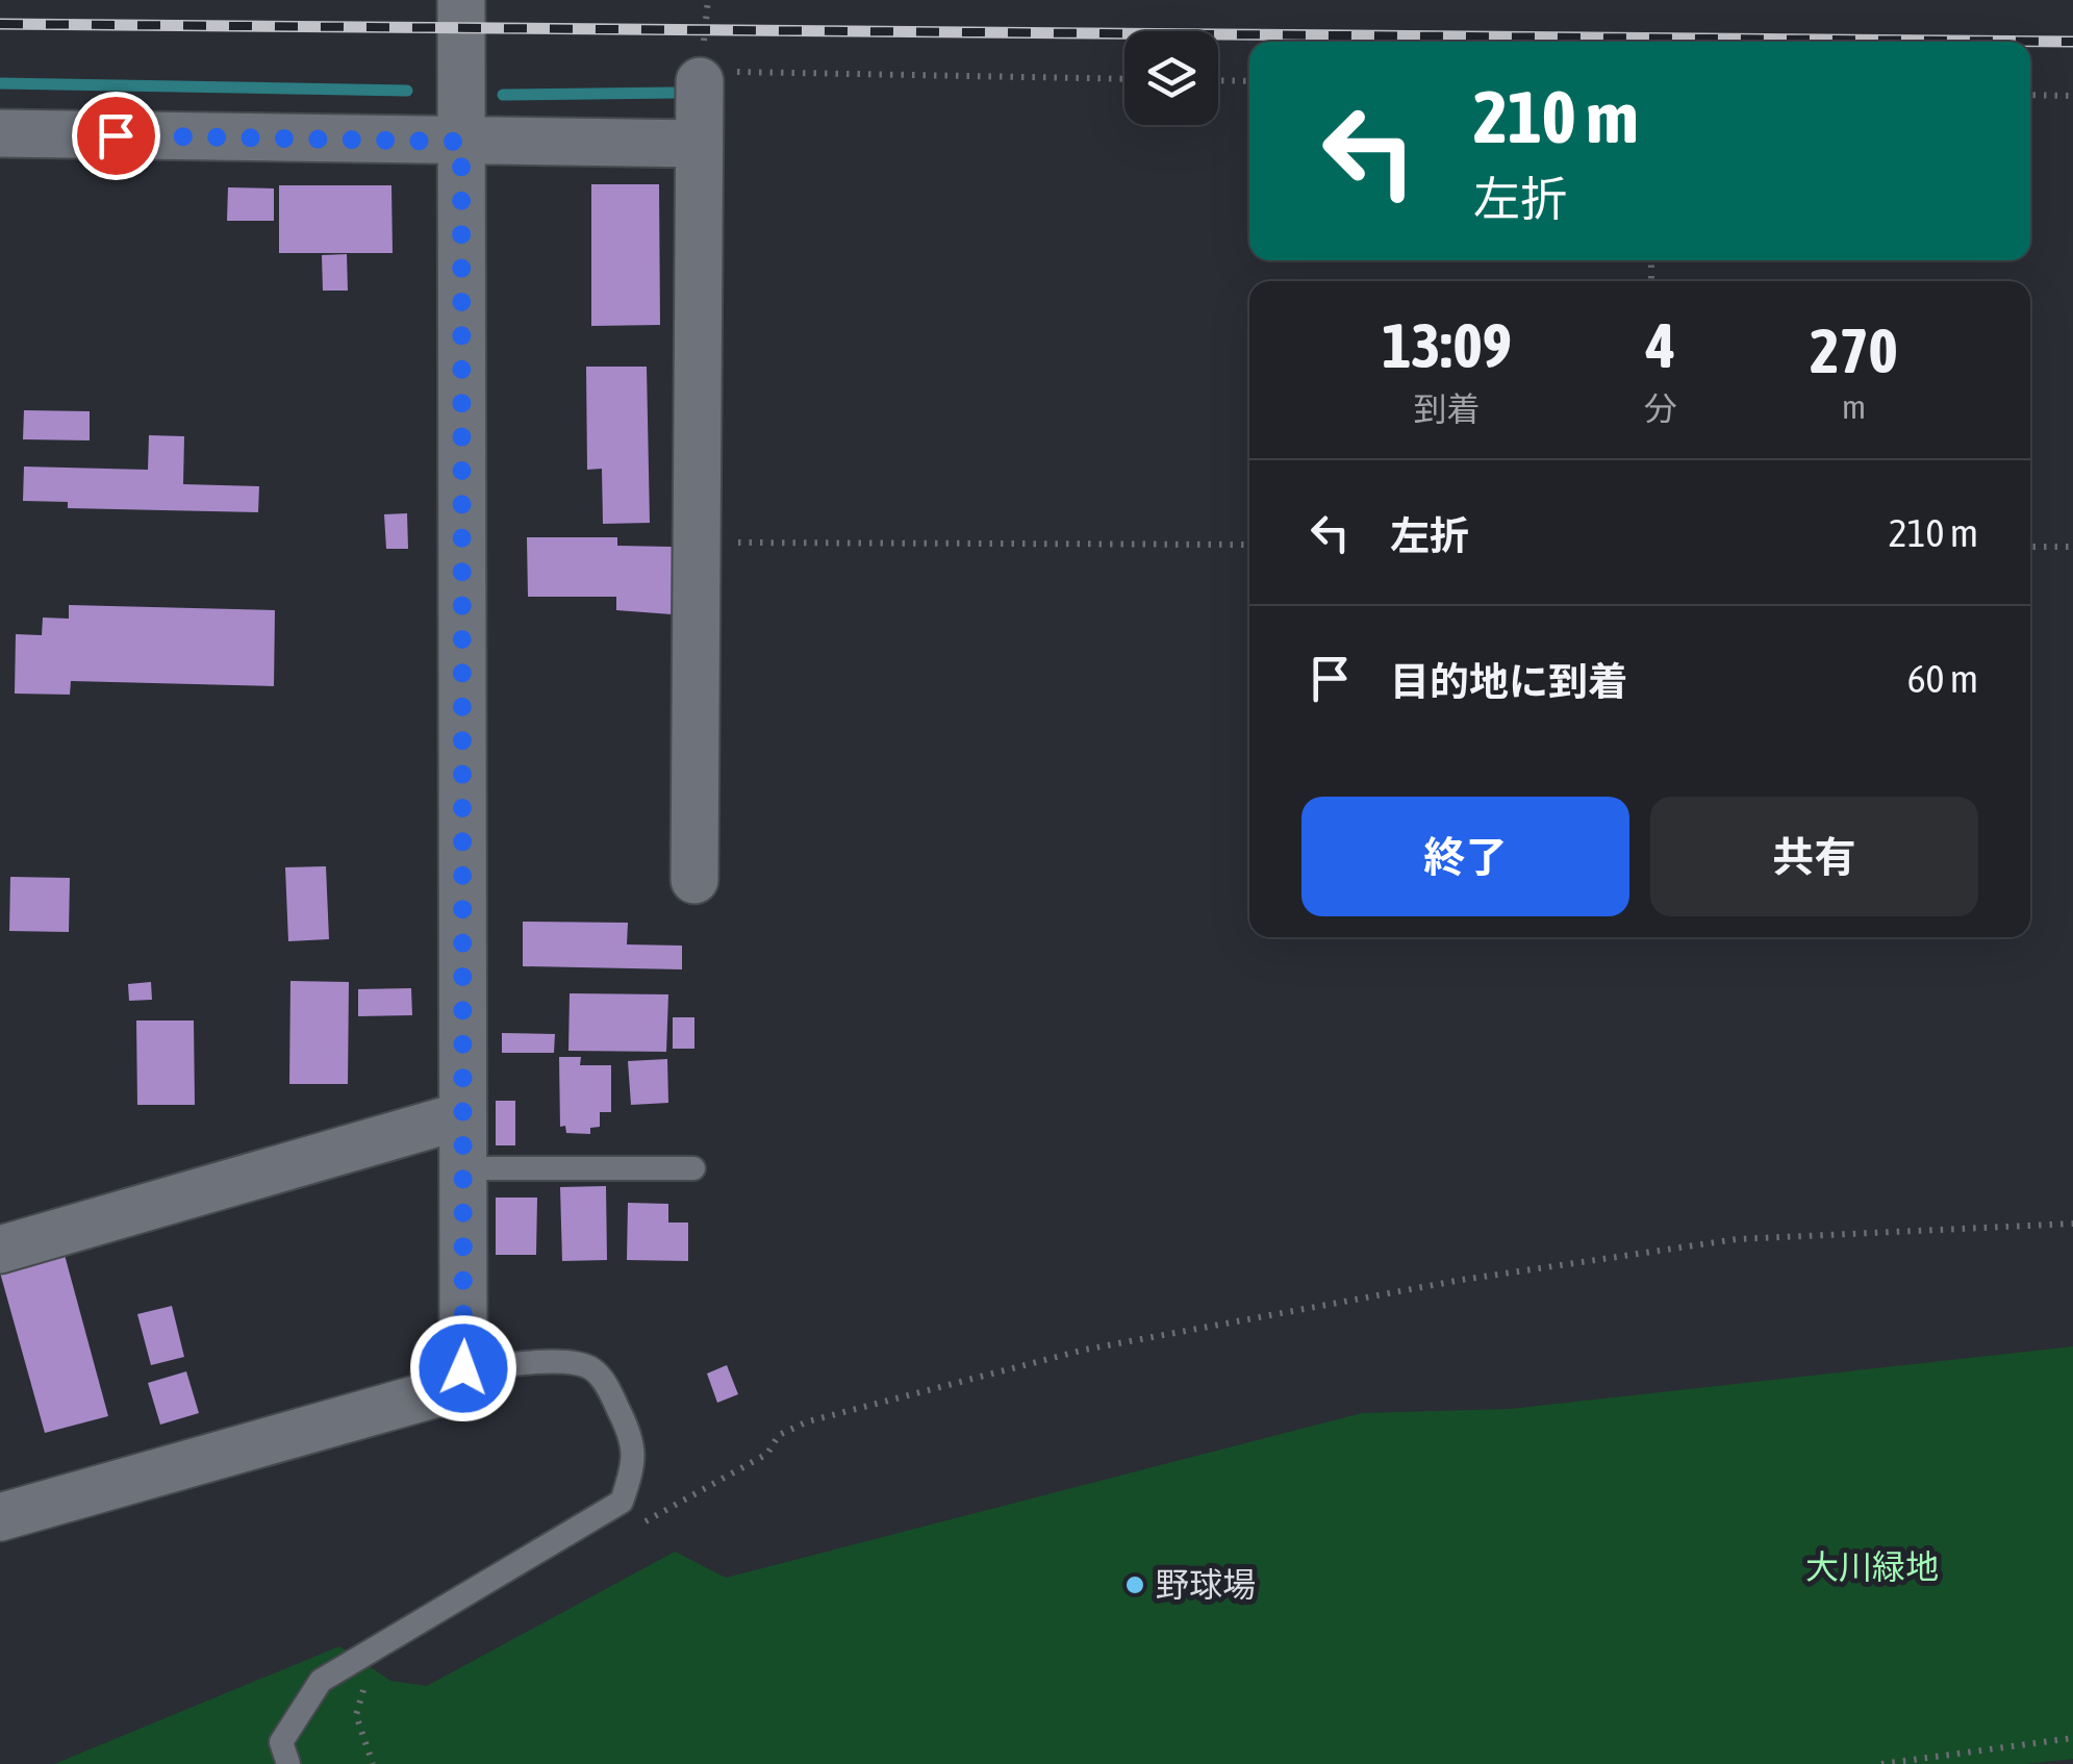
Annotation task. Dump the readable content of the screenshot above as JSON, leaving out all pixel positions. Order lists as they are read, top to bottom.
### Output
{
  "parks": ["大川緑地"],
  "places": ["野球場"],
  "page": {
    "turn": ["210 m", "左折"],
    "eta": [
      "13:09",
      "到着",
      "4",
      "分",
      "270",
      "m"
    ],
    "list": [
      {
        "name": "左折",
        "value": "210 m"
      },
      {
        "name": "目的地に到着",
        "value": "60 m"
      }
    ],
    "buttons": ["終了", "共有"]
  }
}
